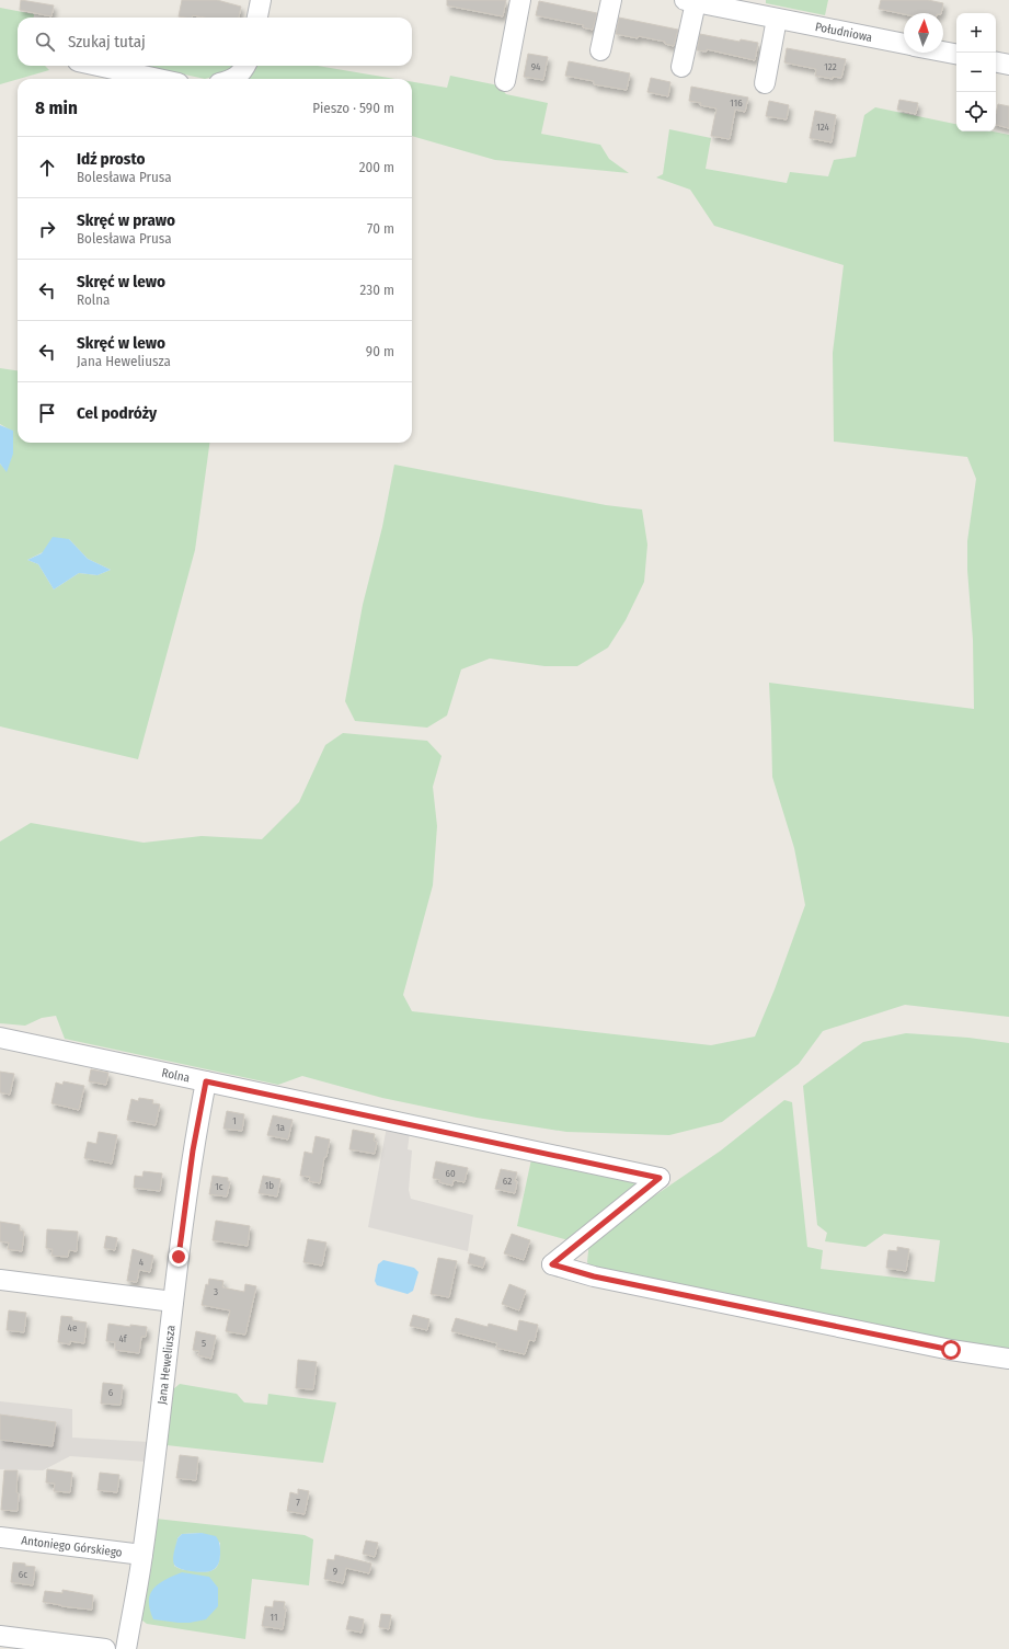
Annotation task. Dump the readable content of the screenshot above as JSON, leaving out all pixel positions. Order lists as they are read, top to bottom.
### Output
{
  "streets": {
    "street": [
      "Południowa",
      "Rolna",
      "Jana Heweliusza",
      "Antoniego Górskiego"
    ]
  },
  "crossings": [
    ["Rolna", "Jana Heweliusza"],
    ["Jana Heweliusza", "Antoniego Górskiego"]
  ],
  "house_numbers": [
    "94",
    "122",
    "116",
    "124",
    "1",
    "1a",
    "60",
    "62",
    "1b",
    "1c",
    "4",
    "3",
    "4e",
    "4f",
    "5",
    "6",
    "7",
    "9",
    "6c",
    "11"
  ],
  "north": "top",
  "page": {
    "map_buttons": ["+", "−"],
    "search": "Szukaj tutaj",
    "heading": ["8 min", "Pieszo · 590 m"],
    "list": [
      ["Idź prosto", "Bolesława Prusa", "200 m"],
      ["Skręć w prawo", "Bolesława Prusa", "70 m"],
      ["Skręć w lewo", "Rolna", "230 m"],
      ["Skręć w lewo", "Jana Heweliusza", "90 m"],
      "Cel podróży"
    ]
  }
}
